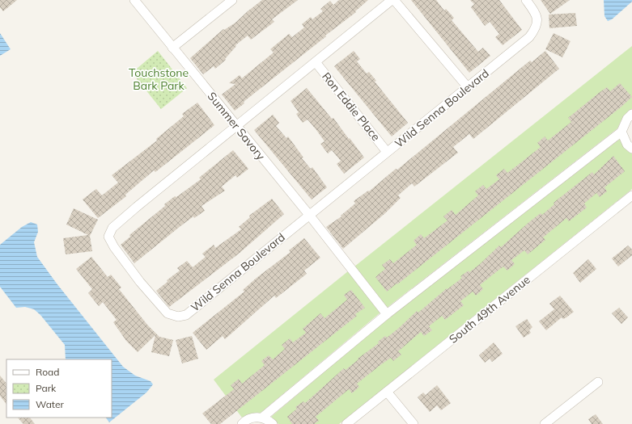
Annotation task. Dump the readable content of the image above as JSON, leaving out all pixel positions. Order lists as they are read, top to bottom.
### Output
{
  "streets": {
    "street": [
      "Ron Eddie Place",
      "Wild Senna Boulevard",
      "Summer Savory",
      "South 49th Avenue"
    ]
  },
  "crossings": [
    ["Ron Eddie Place", "Wild Senna Boulevard"],
    ["Wild Senna Boulevard", "Summer Savory"]
  ],
  "parks": ["Touchstone Bark Park"],
  "legend": ["Road", "Park", "Water"]
}
